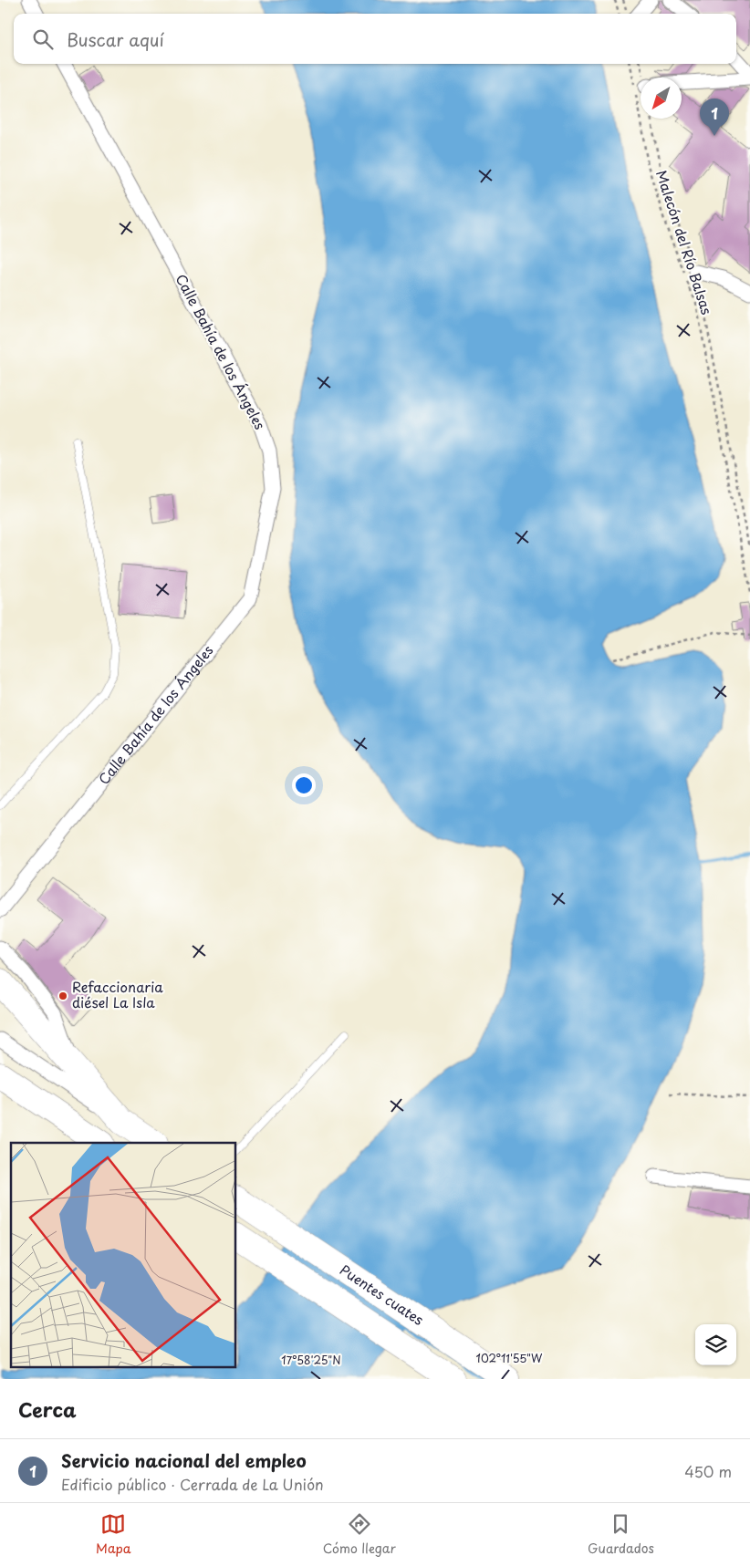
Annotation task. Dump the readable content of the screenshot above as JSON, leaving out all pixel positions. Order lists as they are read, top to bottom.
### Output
{
  "streets": {
    "highway": ["Puentes cuates"],
    "street": ["Calle Bahía de los Ángeles"],
    "path": ["Malecón del Río Balsas"]
  },
  "places": ["Refaccionaria diésel La Isla"],
  "north": "bottom left",
  "page": {
    "search": "Buscar aquí",
    "pins": "1",
    "heading": "Cerca",
    "list": [
      {
        "mark": "1",
        "name": "Servicio nacional del empleo",
        "note": "Edificio público · Cerrada de La Unión",
        "value": "450 m"
      }
    ],
    "nav": ["Mapa", "Cómo llegar", "Guardados"]
  },
  "coordinates": ["102°11'55\"W", "17°58'25\"N"]
}
